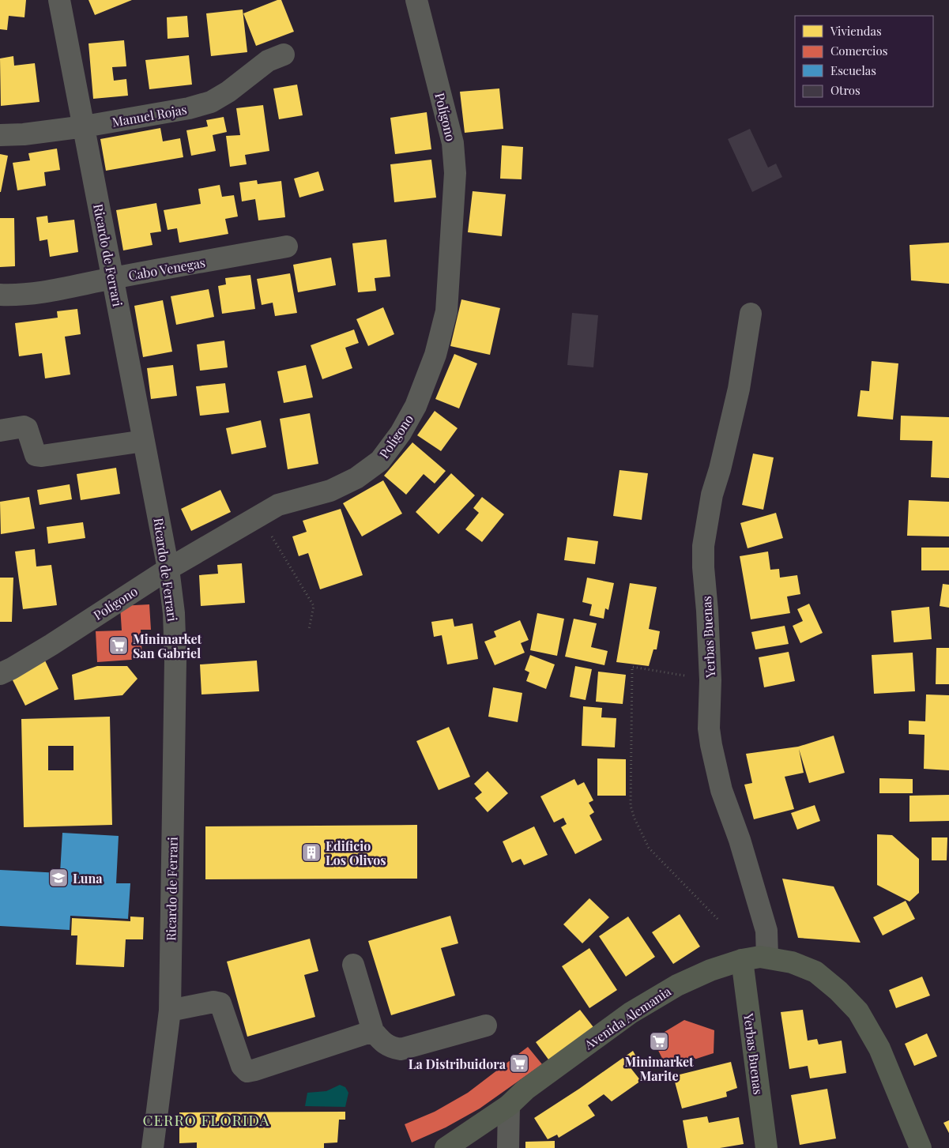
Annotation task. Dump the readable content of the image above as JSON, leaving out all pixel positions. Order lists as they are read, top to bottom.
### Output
{
  "streets": {
    "main road": ["Yerbas Buenas", "Avenida Alemania"],
    "street": [
      "Manuel Rojas",
      "Polígono",
      "Ricardo de Ferrari",
      "Cabo Venegas"
    ]
  },
  "crossings": [
    ["Manuel Rojas", "Ricardo de Ferrari"],
    ["Polígono", "Ricardo de Ferrari"],
    ["Ricardo de Ferrari", "Cabo Venegas"],
    ["Yerbas Buenas", "Avenida Alemania"]
  ],
  "districts": ["CERRO FLORIDA"],
  "places": {
    "supermarket": ["Minimarket San Gabriel", "Minimarket Marite", "La Distribuidora"],
    "building": ["Edificio Los Olivos"],
    "school or university": ["Luna"]
  },
  "legend": [
    "Viviendas",
    "Comercios",
    "Escuelas",
    "Otros"
  ]
}
